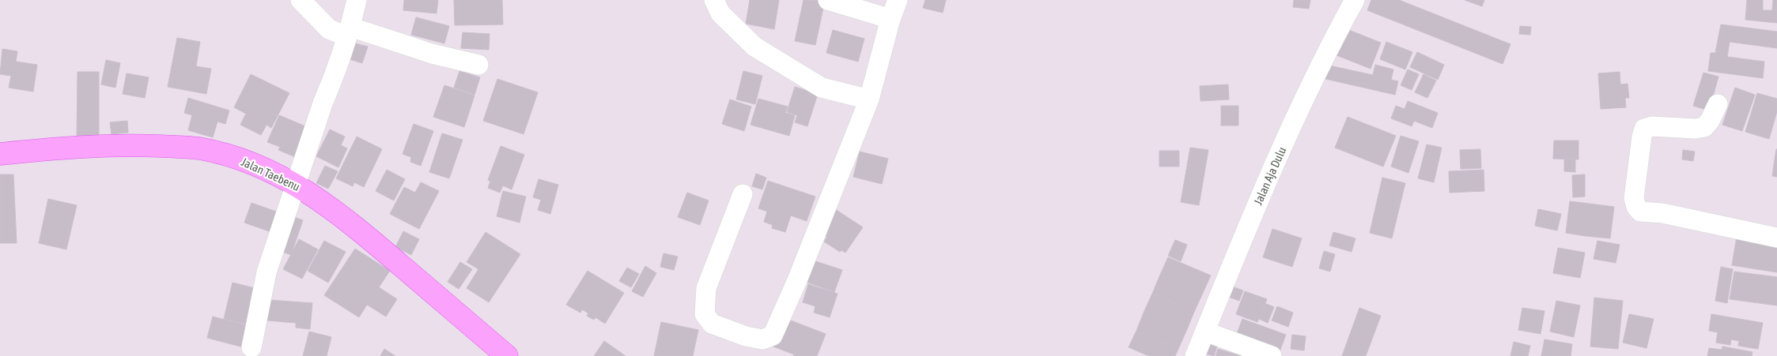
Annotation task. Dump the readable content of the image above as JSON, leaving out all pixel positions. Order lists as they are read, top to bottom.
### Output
{
  "streets": {
    "main road": ["Jalan Taebenu"],
    "street": ["Jalan Aja Dulu"]
  }
}
